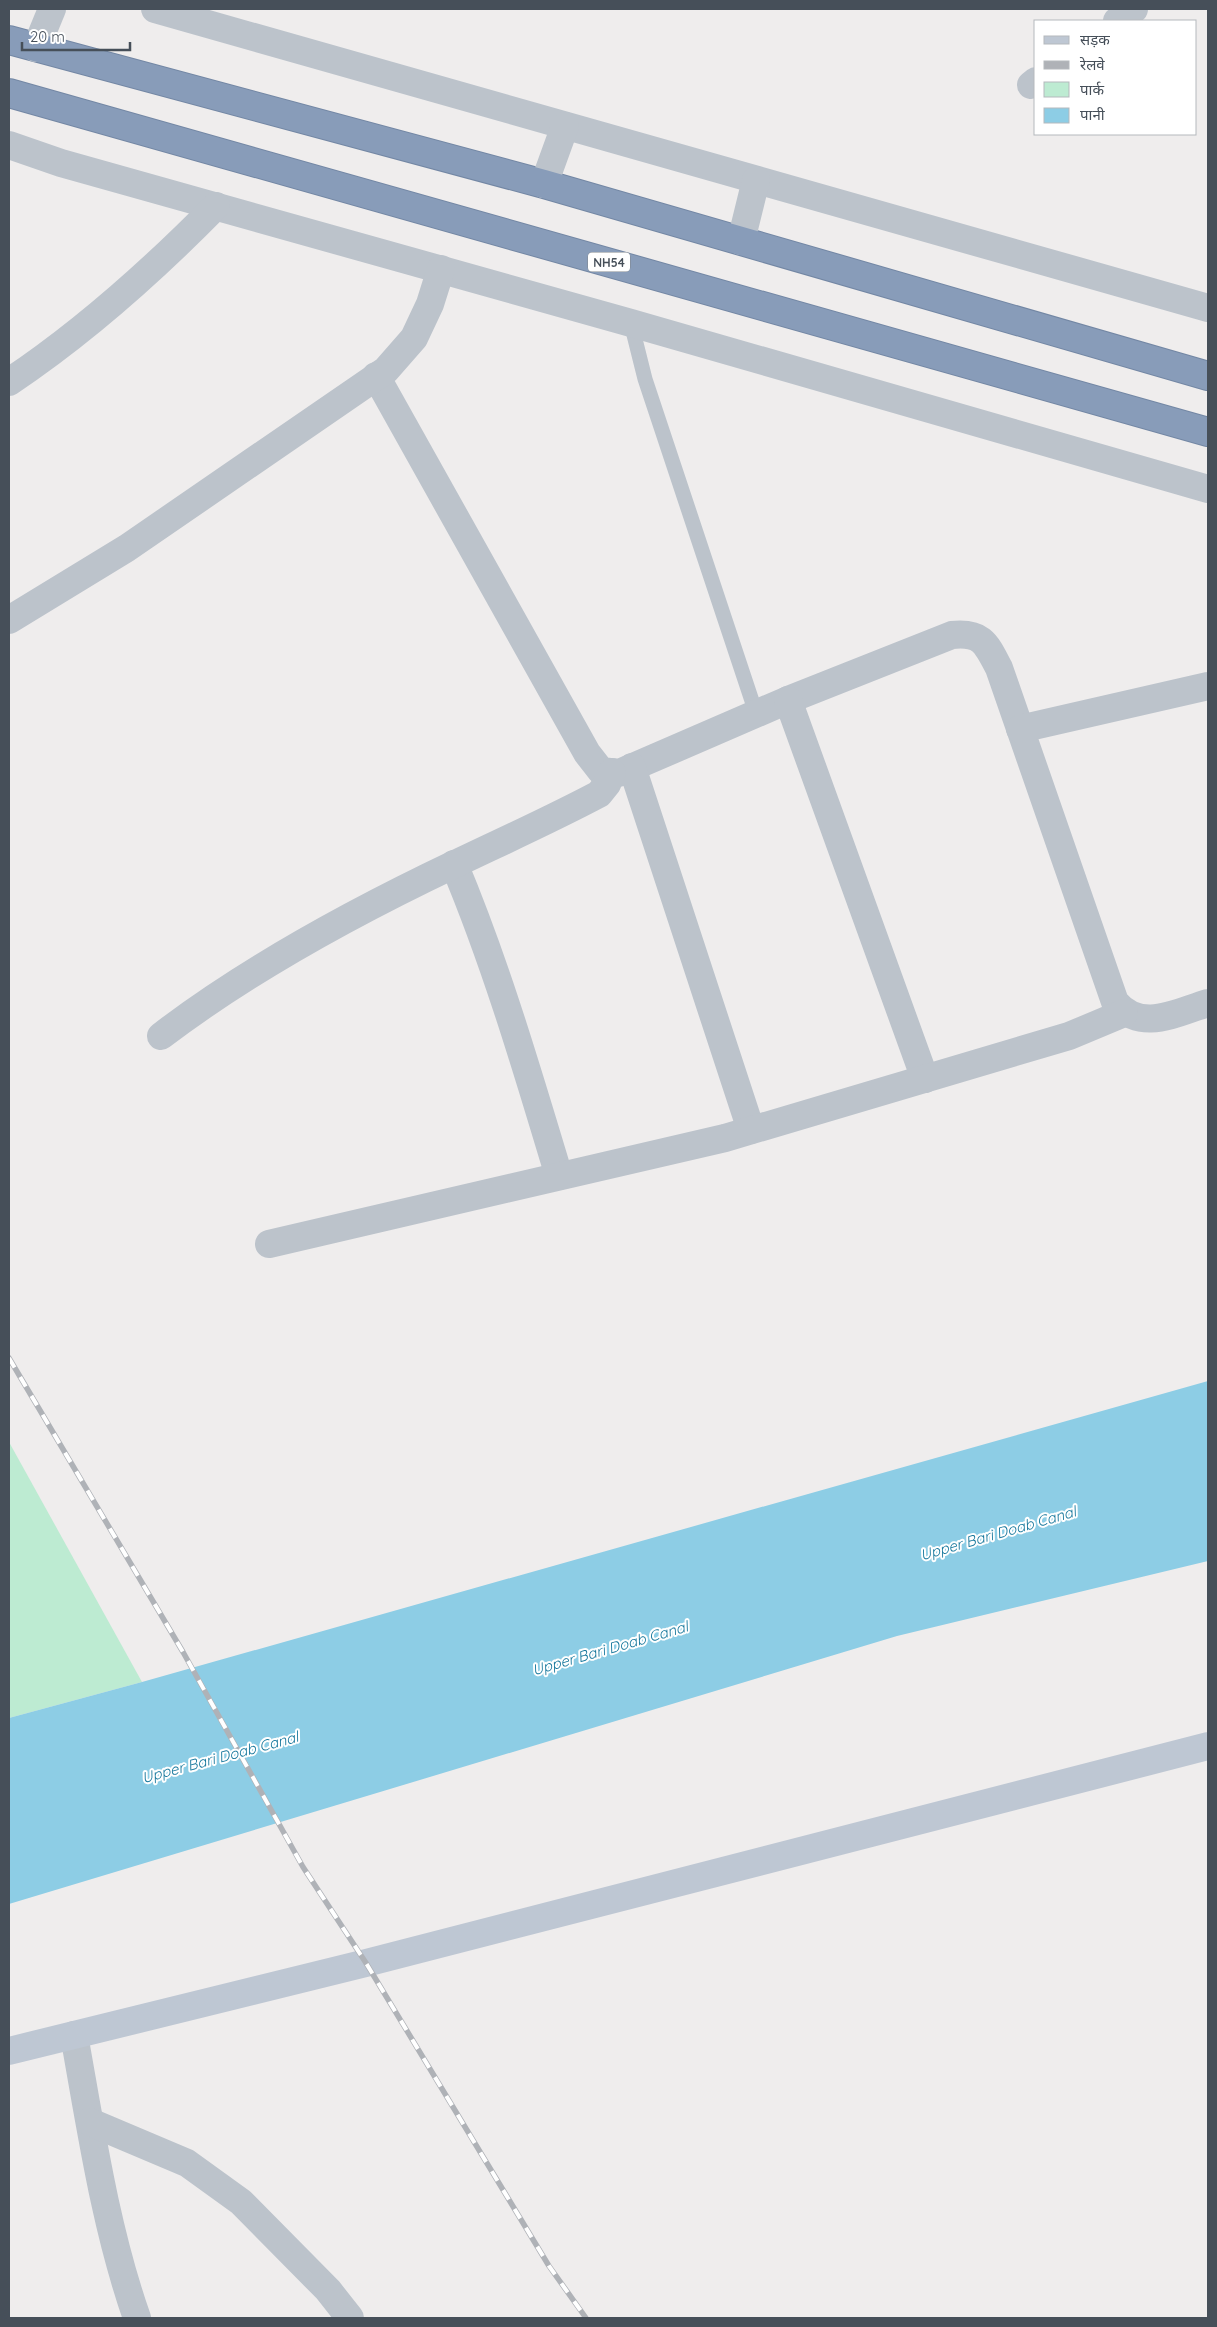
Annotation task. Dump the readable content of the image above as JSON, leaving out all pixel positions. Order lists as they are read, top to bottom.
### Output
{
  "streets": {
    "highway": ["NH54"]
  },
  "water": ["Upper Bari Doab Canal"],
  "legend": [
    "सड़क",
    "रेलवे",
    "पार्क",
    "पानी"
  ],
  "scale_bar": "20 m"
}
